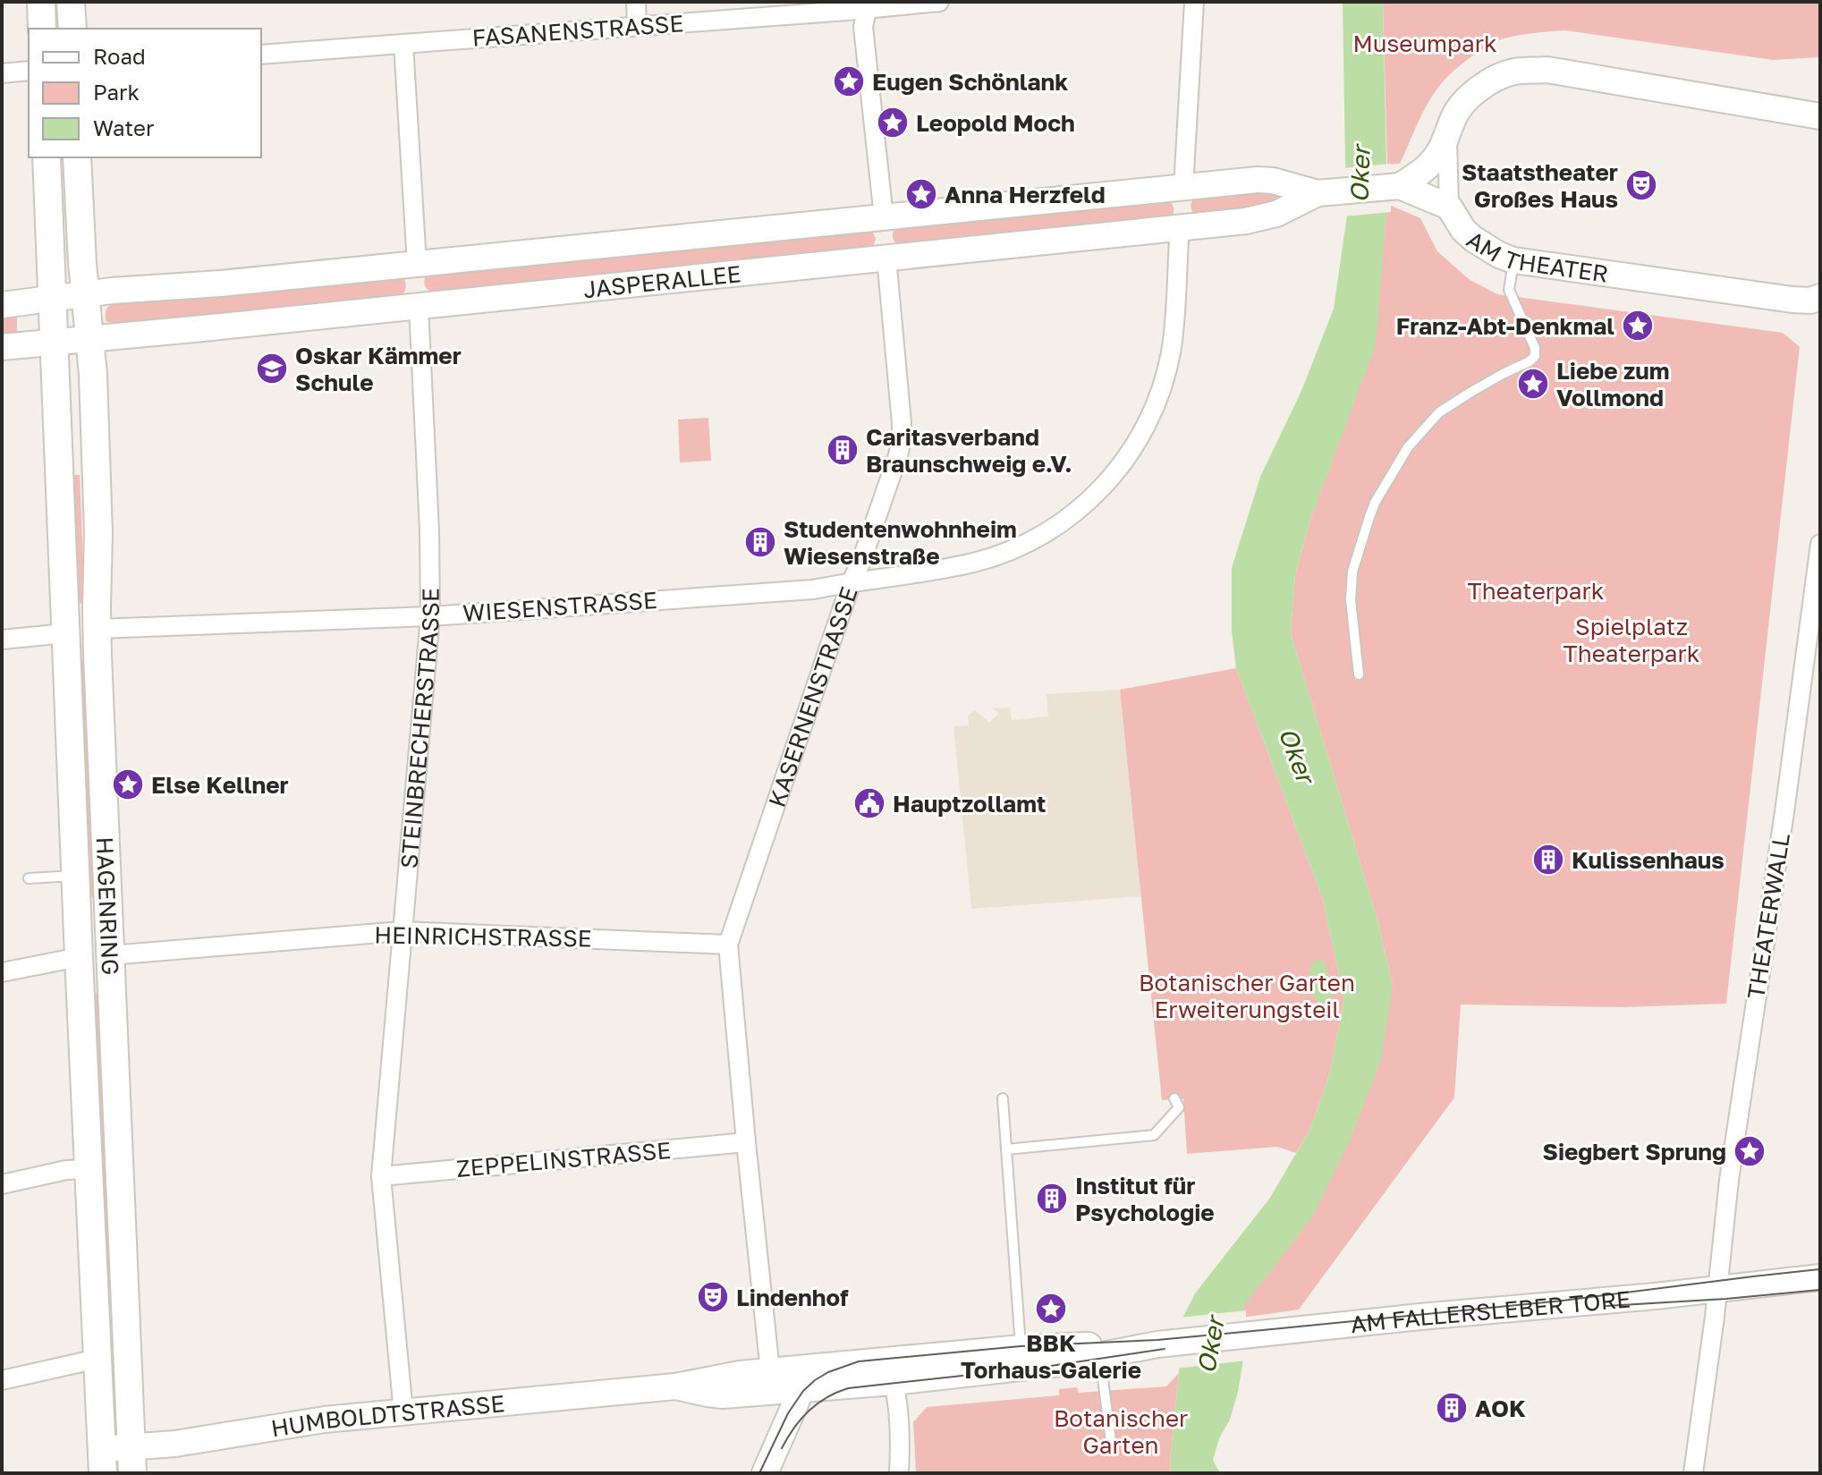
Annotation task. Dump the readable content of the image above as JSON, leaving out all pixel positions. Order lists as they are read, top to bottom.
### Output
{
  "streets": {
    "main road": ["HAGENRING"],
    "street": [
      "FASANENSTRASSE",
      "AM THEATER",
      "JASPERALLEE",
      "WIESENSTRASSE",
      "KASERNENSTRASSE",
      "STEINBRECHERSTRASSE",
      "THEATERWALL",
      "HEINRICHSTRASSE",
      "ZEPPELINSTRASSE",
      "AM FALLERSLEBER TORE",
      "HUMBOLDTSTRASSE"
    ]
  },
  "crossings": [
    ["FASANENSTRASSE", "KASERNENSTRASSE"],
    ["FASANENSTRASSE", "STEINBRECHERSTRASSE"],
    ["AM THEATER", "JASPERALLEE"],
    ["JASPERALLEE", "WIESENSTRASSE"],
    ["JASPERALLEE", "KASERNENSTRASSE"],
    ["JASPERALLEE", "STEINBRECHERSTRASSE"],
    ["JASPERALLEE", "HAGENRING"],
    ["WIESENSTRASSE", "KASERNENSTRASSE"],
    ["WIESENSTRASSE", "STEINBRECHERSTRASSE"],
    ["WIESENSTRASSE", "HAGENRING"],
    ["KASERNENSTRASSE", "HEINRICHSTRASSE"],
    ["KASERNENSTRASSE", "ZEPPELINSTRASSE"],
    ["KASERNENSTRASSE", "HUMBOLDTSTRASSE"],
    ["STEINBRECHERSTRASSE", "HEINRICHSTRASSE"],
    ["STEINBRECHERSTRASSE", "ZEPPELINSTRASSE"],
    ["STEINBRECHERSTRASSE", "HUMBOLDTSTRASSE"],
    ["HAGENRING", "HEINRICHSTRASSE"],
    ["HAGENRING", "HUMBOLDTSTRASSE"],
    ["THEATERWALL", "AM FALLERSLEBER TORE"],
    ["AM FALLERSLEBER TORE", "HUMBOLDTSTRASSE"]
  ],
  "water": ["Oker"],
  "parks": [
    "Museumpark",
    "Theaterpark",
    "Spielplatz Theaterpark",
    "Botanischer Garten Erweiterungsteil",
    "Botanischer Garten"
  ],
  "places": {
    "place": [
      "Eugen Schönlank",
      "Leopold Moch",
      "Anna Herzfeld",
      "Franz-Abt-Denkmal",
      "Liebe zum Vollmond",
      "Else Kellner",
      "Siegbert Sprung",
      "BBK Torhaus-Galerie"
    ],
    "theatre": ["Staatstheater Großes Haus", "Lindenhof"],
    "school or university": ["Oskar Kämmer Schule"],
    "building": [
      "Caritasverband Braunschweig e.V.",
      "Studentenwohnheim Wiesenstraße",
      "Kulissenhaus",
      "Institut für Psychologie",
      "AOK"
    ],
    "public building": ["Hauptzollamt"]
  },
  "legend": ["Road", "Park", "Water"]
}
